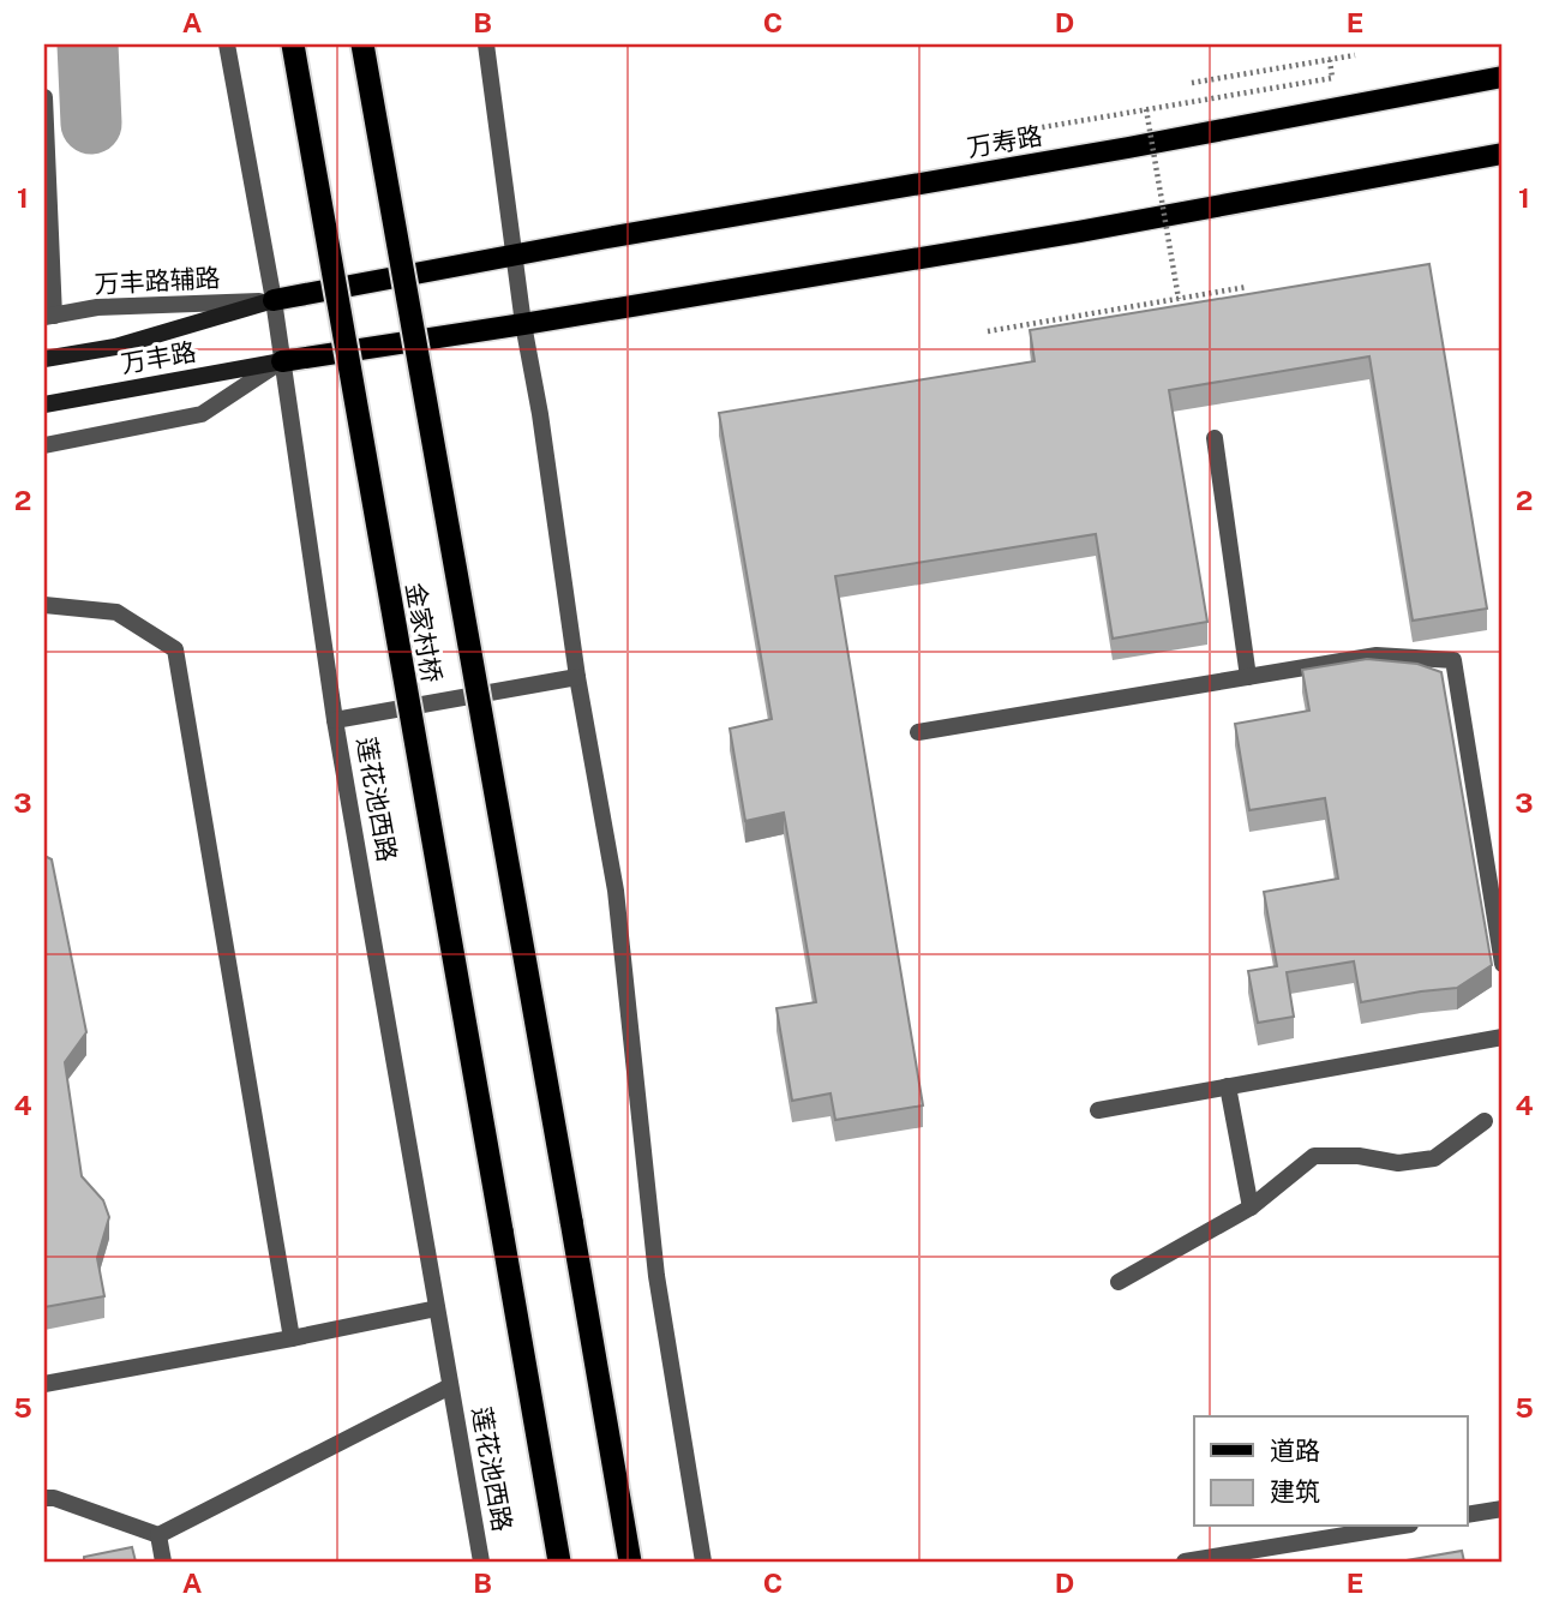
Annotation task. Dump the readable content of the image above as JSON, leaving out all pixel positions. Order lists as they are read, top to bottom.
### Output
{
  "streets": {
    "highway": ["金家村桥", "莲花池西路"],
    "main road": ["万寿路", "万丰路"],
    "street": ["万丰路辅路"]
  },
  "crossings": [
    ["万寿路", "万丰路辅路"],
    ["万寿路", "万丰路"],
    ["万寿路", "莲花池西路"],
    ["万丰路辅路", "万丰路"],
    ["万丰路辅路", "莲花池西路"],
    ["万丰路", "莲花池西路"],
    ["金家村桥", "莲花池西路"]
  ],
  "legend": ["道路", "建筑"],
  "grid": {
    "columns": [
      "A",
      "B",
      "C",
      "D",
      "E"
    ],
    "rows": [
      "1",
      "2",
      "3",
      "4",
      "5"
    ]
  }
}
